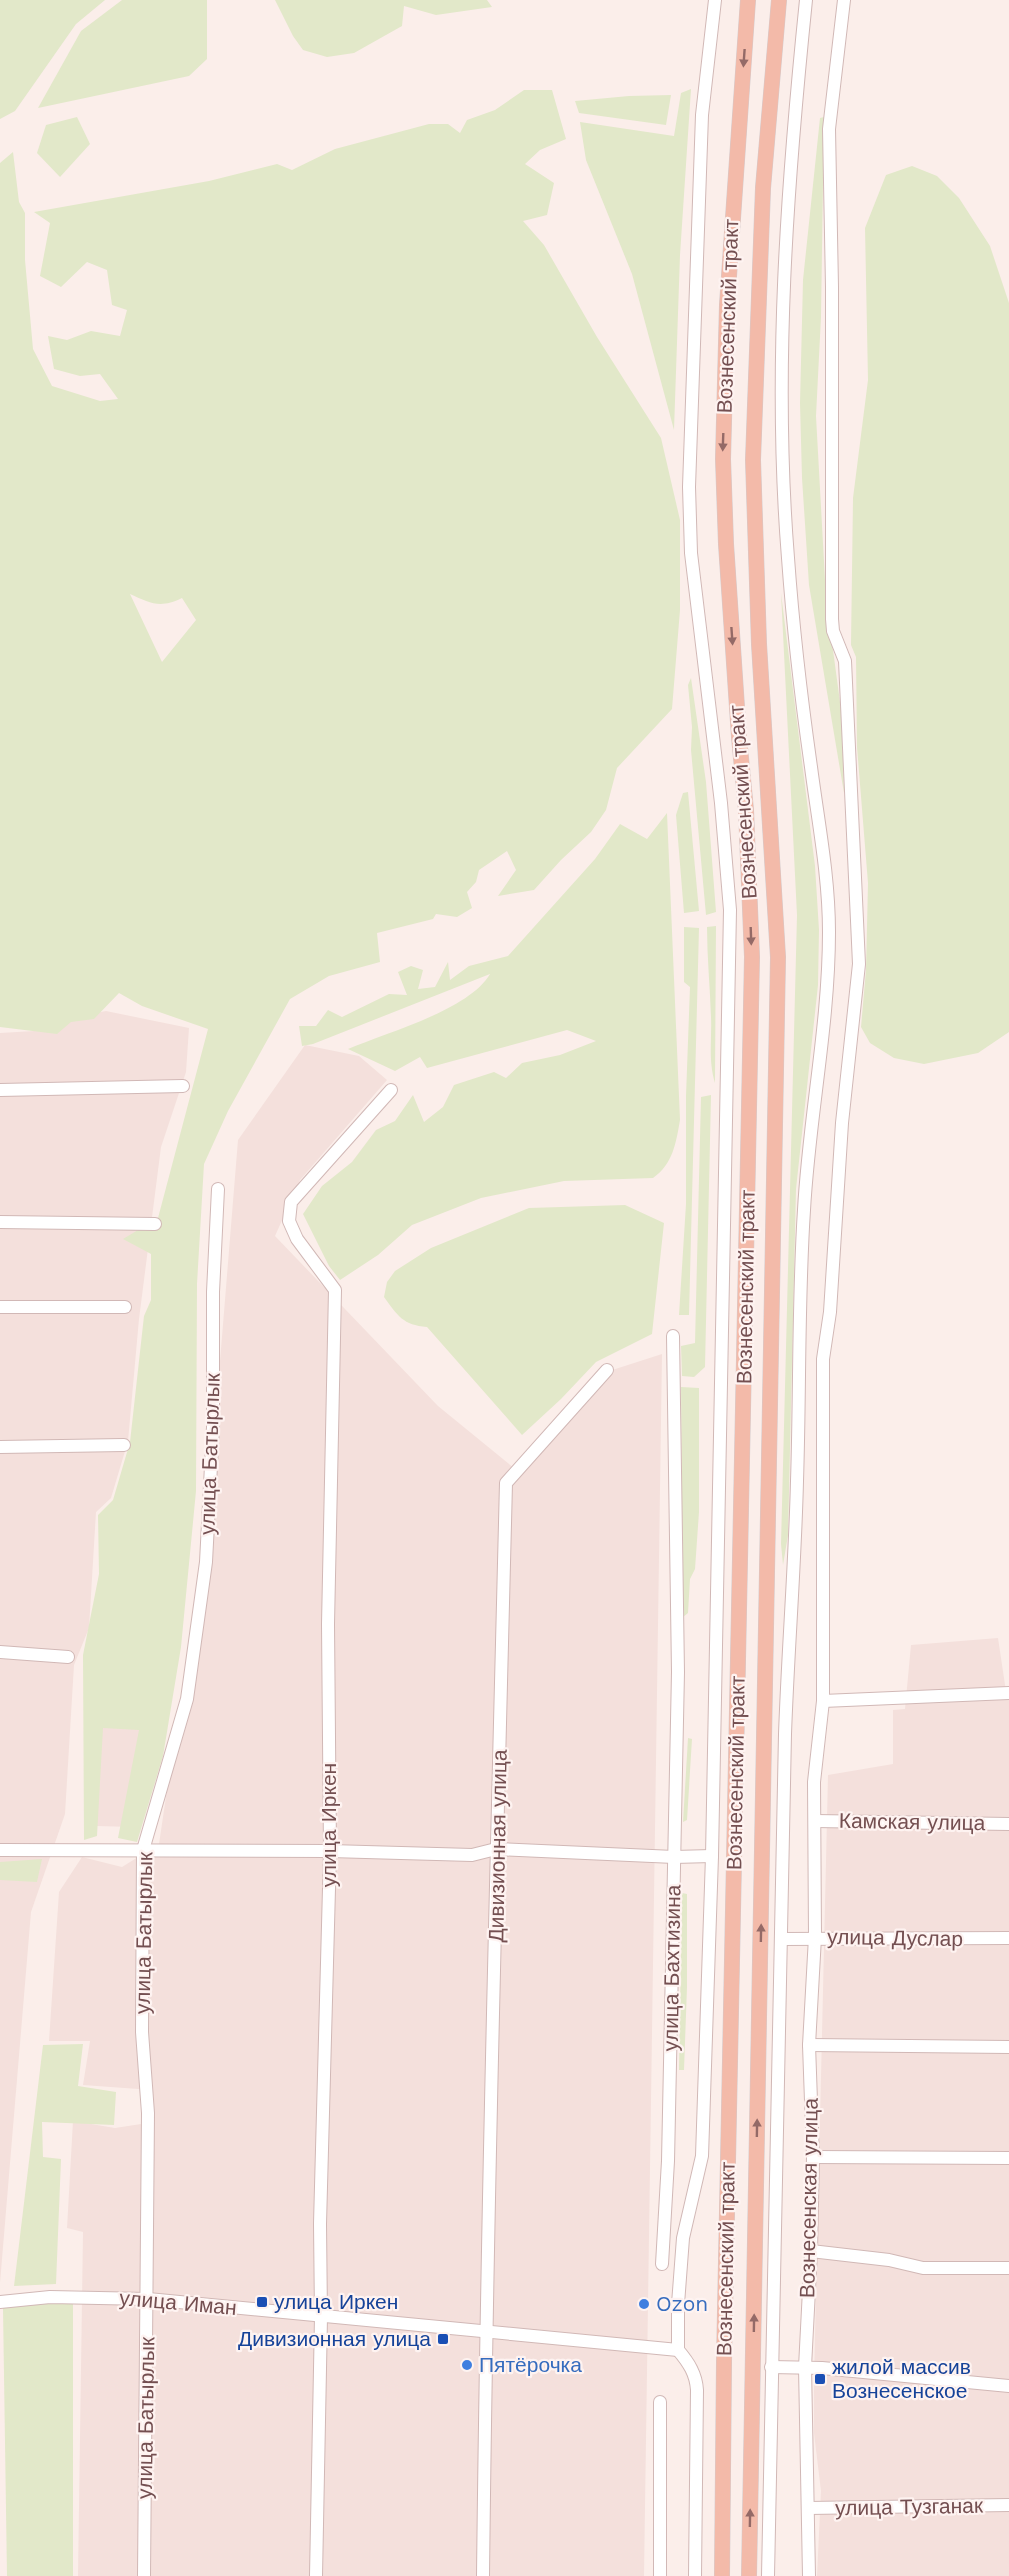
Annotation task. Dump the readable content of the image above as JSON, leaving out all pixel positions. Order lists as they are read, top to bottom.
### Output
{
  "streets": {
    "main road": ["Вознесенский тракт"],
    "street": [
      "улица Батырлык",
      "Камская улица",
      "улица Иркен",
      "Дивизионная улица",
      "улица Дуслар",
      "улица Бахтизина",
      "Вознесенская улица",
      "улица Иман",
      "улица Тузганак"
    ]
  },
  "crossings": [
    ["улица Батырлык", "улица Иман"],
    ["Камская улица", "Вознесенская улица"],
    ["улица Иркен", "улица Иман"],
    ["Дивизионная улица", "улица Иман"],
    ["улица Дуслар", "Вознесенская улица"],
    ["Вознесенская улица", "улица Тузганак"]
  ],
  "places": {
    "transit": ["улица Иркен", "Дивизионная улица", "жилой массив Вознесенское"],
    "other": ["Ozon", "Пятёрочка"]
  }
}
